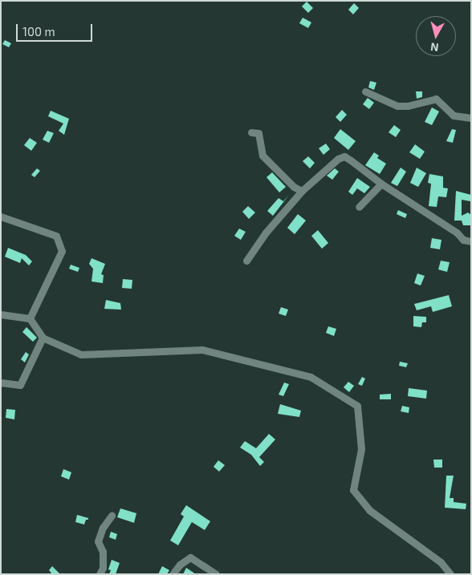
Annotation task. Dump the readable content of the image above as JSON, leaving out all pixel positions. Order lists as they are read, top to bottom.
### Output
{
  "scale_bar": "100 m",
  "north": "bottom"
}
